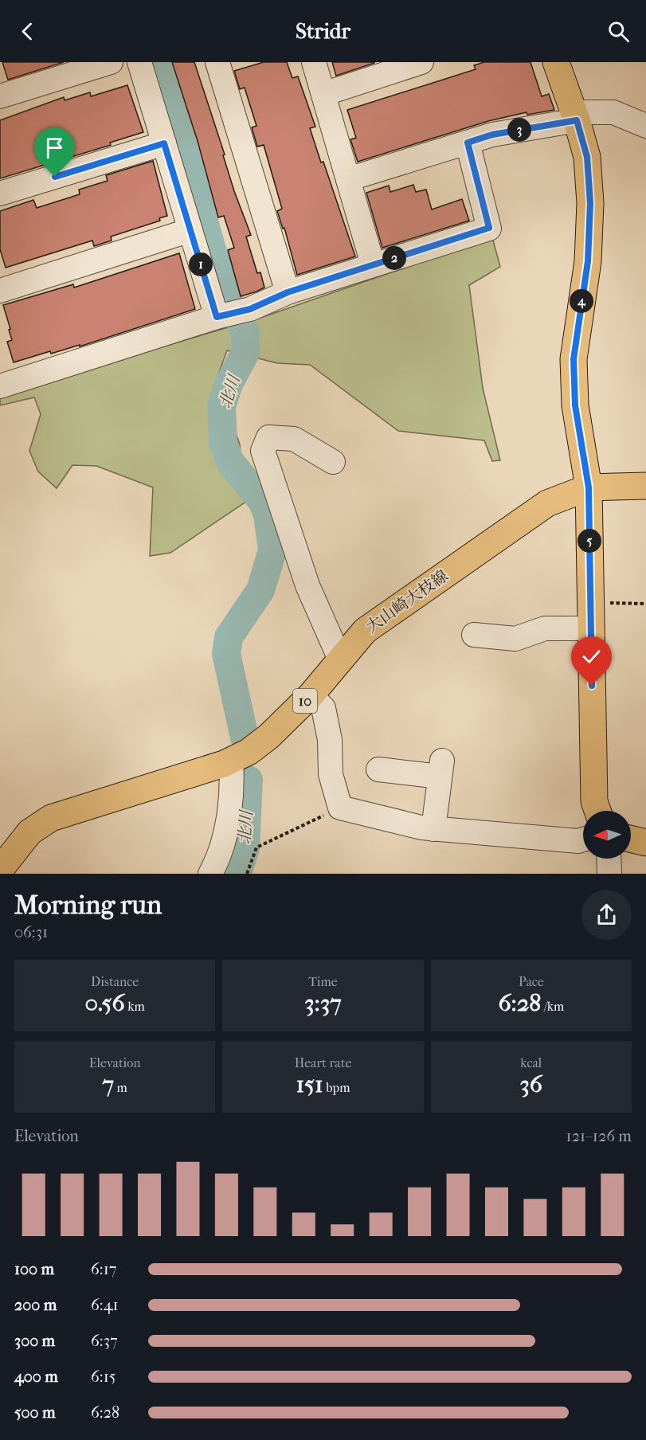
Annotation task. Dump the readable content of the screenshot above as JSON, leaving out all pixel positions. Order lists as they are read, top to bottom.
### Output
{
  "streets": {
    "main road": ["大山崎大枝線", "10"]
  },
  "water": ["北川"],
  "north": "left",
  "page": {
    "header": "Stridr",
    "pins": [
      "3",
      "2",
      "1",
      "4",
      "5"
    ],
    "heading": ["Morning run", "06:31"],
    "stats": [
      ["Distance", "0.56 km"],
      ["Time", "3:37"],
      ["Pace", "6:28 /km"],
      ["Elevation", "7 m"],
      ["Heart rate", "151 bpm"],
      ["kcal", "36"]
    ],
    "chart": ["Elevation", "121–126 m"],
    "list": [
      {
        "name": "100 m",
        "note": "6:17"
      },
      {
        "name": "200 m",
        "note": "6:41"
      },
      {
        "name": "300 m",
        "note": "6:37"
      },
      {
        "name": "400 m",
        "note": "6:15"
      },
      {
        "name": "500 m",
        "note": "6:28"
      }
    ]
  }
}
